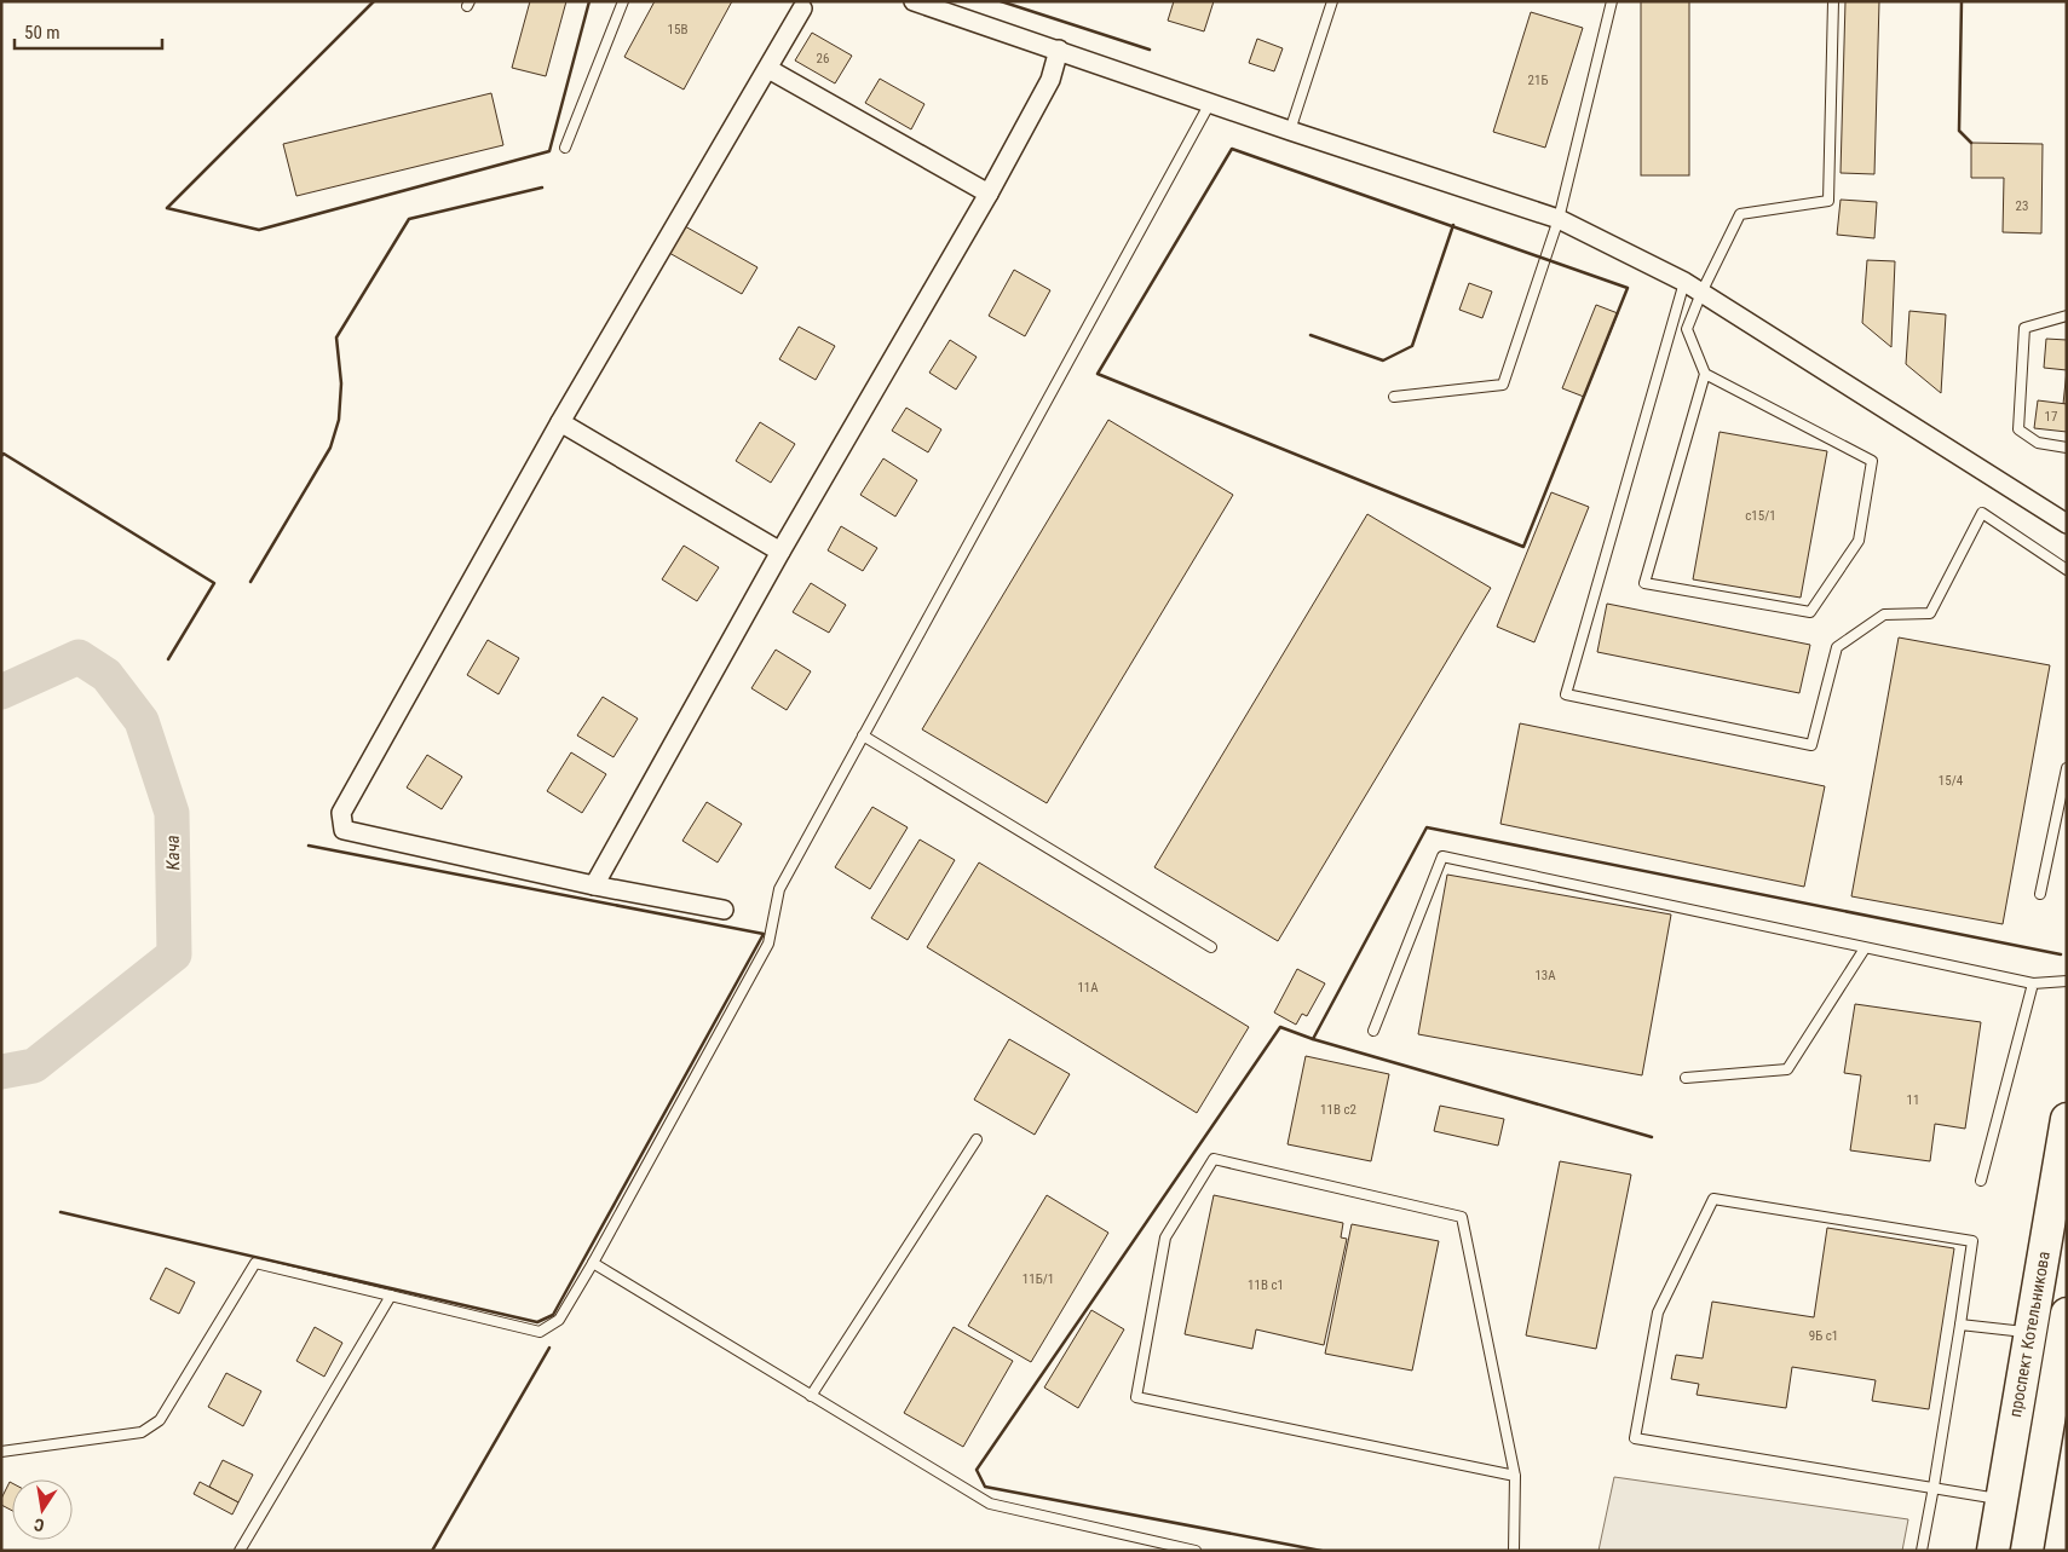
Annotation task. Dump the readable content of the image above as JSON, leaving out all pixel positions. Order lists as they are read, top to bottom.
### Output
{
  "streets": {
    "highway": ["проспект Котельникова"]
  },
  "water": ["Кача"],
  "house_numbers": [
    "15В",
    "26",
    "21Б",
    "23",
    "17",
    "с15/1",
    "15/4",
    "13А",
    "11А",
    "11",
    "11В с2",
    "11Б/1",
    "11В с1",
    "9Б с1"
  ],
  "scale_bar": "50 m",
  "north": "bottom"
}
